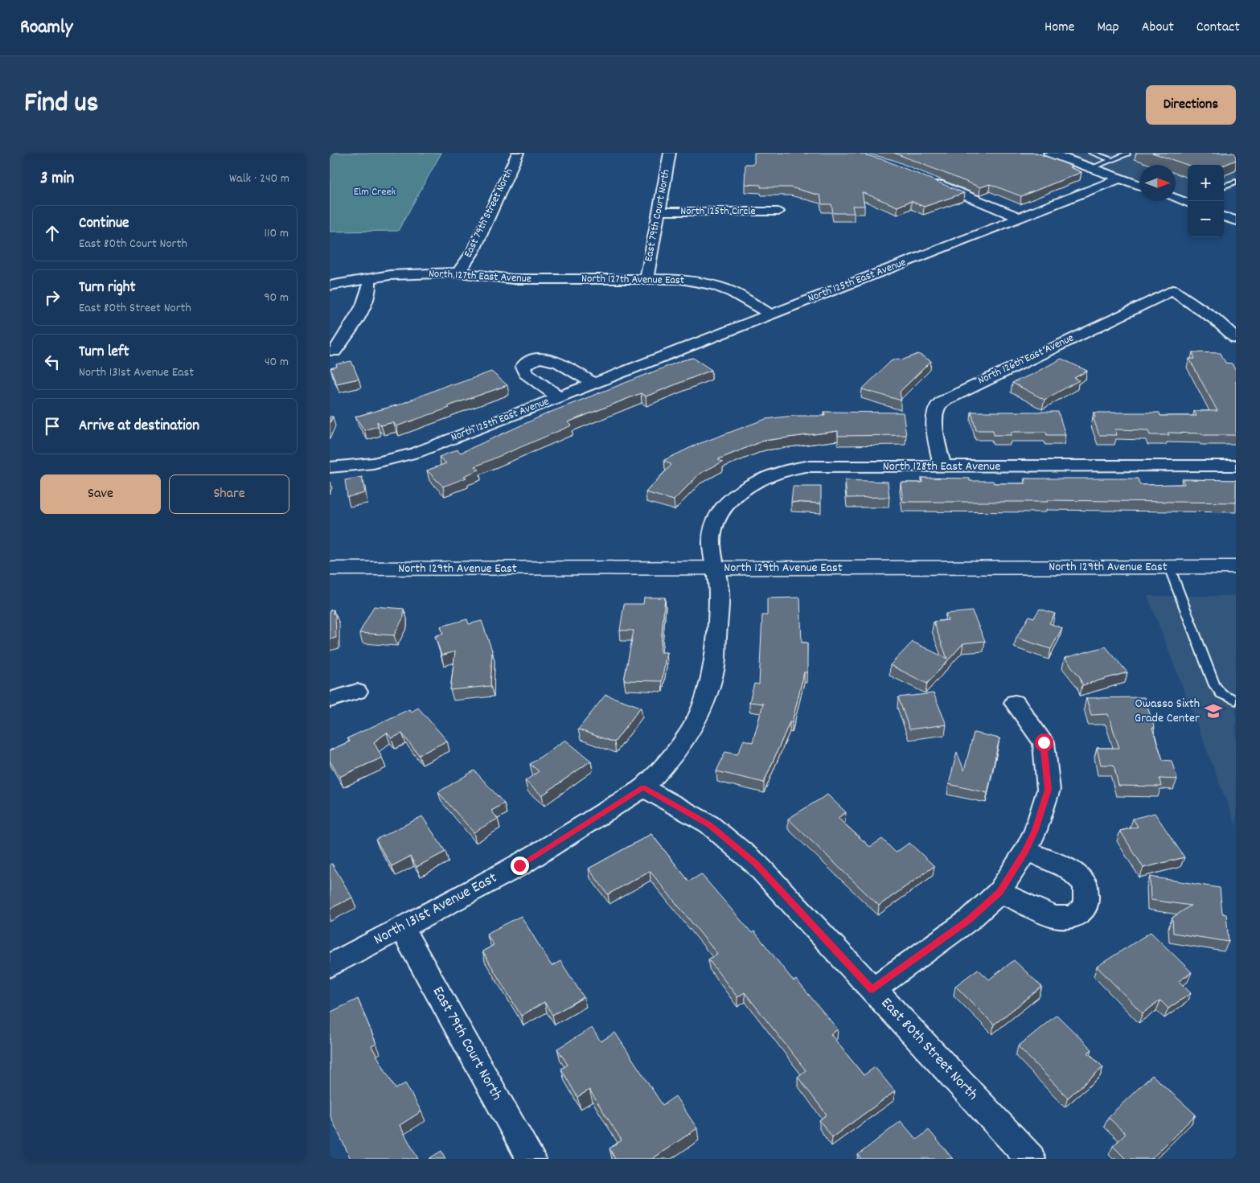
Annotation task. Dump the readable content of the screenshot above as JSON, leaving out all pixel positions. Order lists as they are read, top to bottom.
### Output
{
  "streets": {
    "main road": ["North 129th Avenue East"],
    "street": [
      "North 125th Circle",
      "East 79th Street North",
      "East 79th Court North",
      "North 127th East Avenue",
      "North 127th Avenue East",
      "North 125th East Avenue",
      "North 126th East Avenue",
      "North 128th East Avenue",
      "North 131st Avenue East",
      "East 80th Street North"
    ]
  },
  "crossings": [
    ["North 125th Circle", "East 79th Court North"],
    ["East 79th Street North", "North 127th East Avenue"],
    ["East 79th Court North", "North 127th Avenue East"],
    ["East 79th Court North", "North 131st Avenue East"],
    ["North 127th East Avenue", "North 127th Avenue East"],
    ["North 127th Avenue East", "North 125th East Avenue"],
    ["North 126th East Avenue", "North 128th East Avenue"],
    ["North 128th East Avenue", "North 129th Avenue East"],
    ["North 131st Avenue East", "East 80th Street North"]
  ],
  "parks": ["Elm Creek"],
  "places": {
    "school or university": ["Owasso Sixth Grade Center"]
  },
  "north": "right",
  "page": {
    "header": "Roamly",
    "nav": [
      "Home",
      "Map",
      "About",
      "Contact"
    ],
    "title": "Find us",
    "buttons": [
      "Directions",
      ["Save", "Share"]
    ],
    "heading": ["3 min", "Walk · 240 m"],
    "map_buttons": ["+", "−"],
    "list": [
      ["Continue", "East 80th Court North", "110 m"],
      ["Turn right", "East 80th Street North", "90 m"],
      ["Turn left", "North 131st Avenue East", "40 m"],
      "Arrive at destination"
    ]
  }
}
